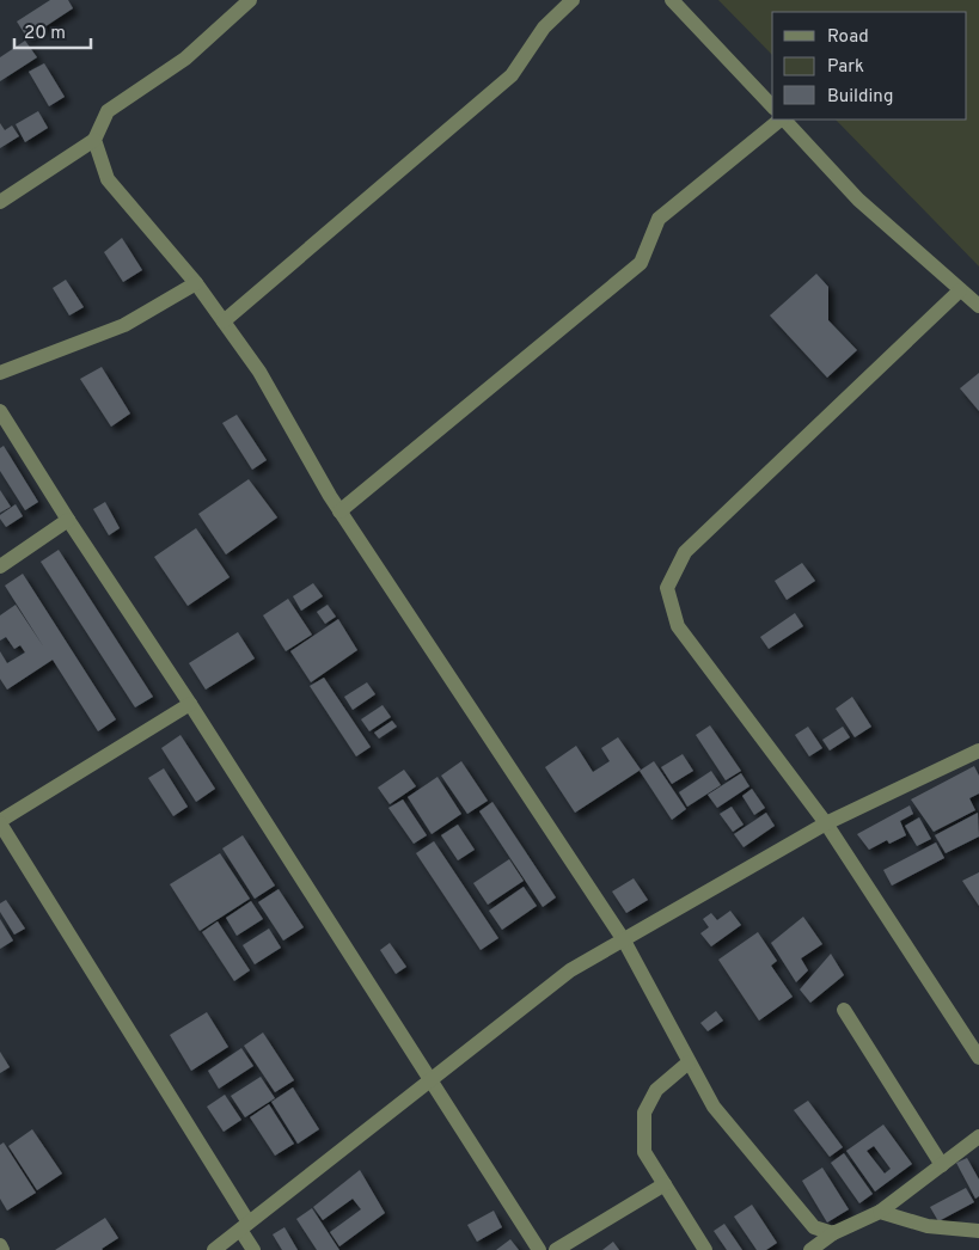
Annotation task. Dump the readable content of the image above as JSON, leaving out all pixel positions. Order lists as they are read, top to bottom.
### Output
{
  "legend": ["Road", "Park", "Building"],
  "scale_bar": "20 m"
}
